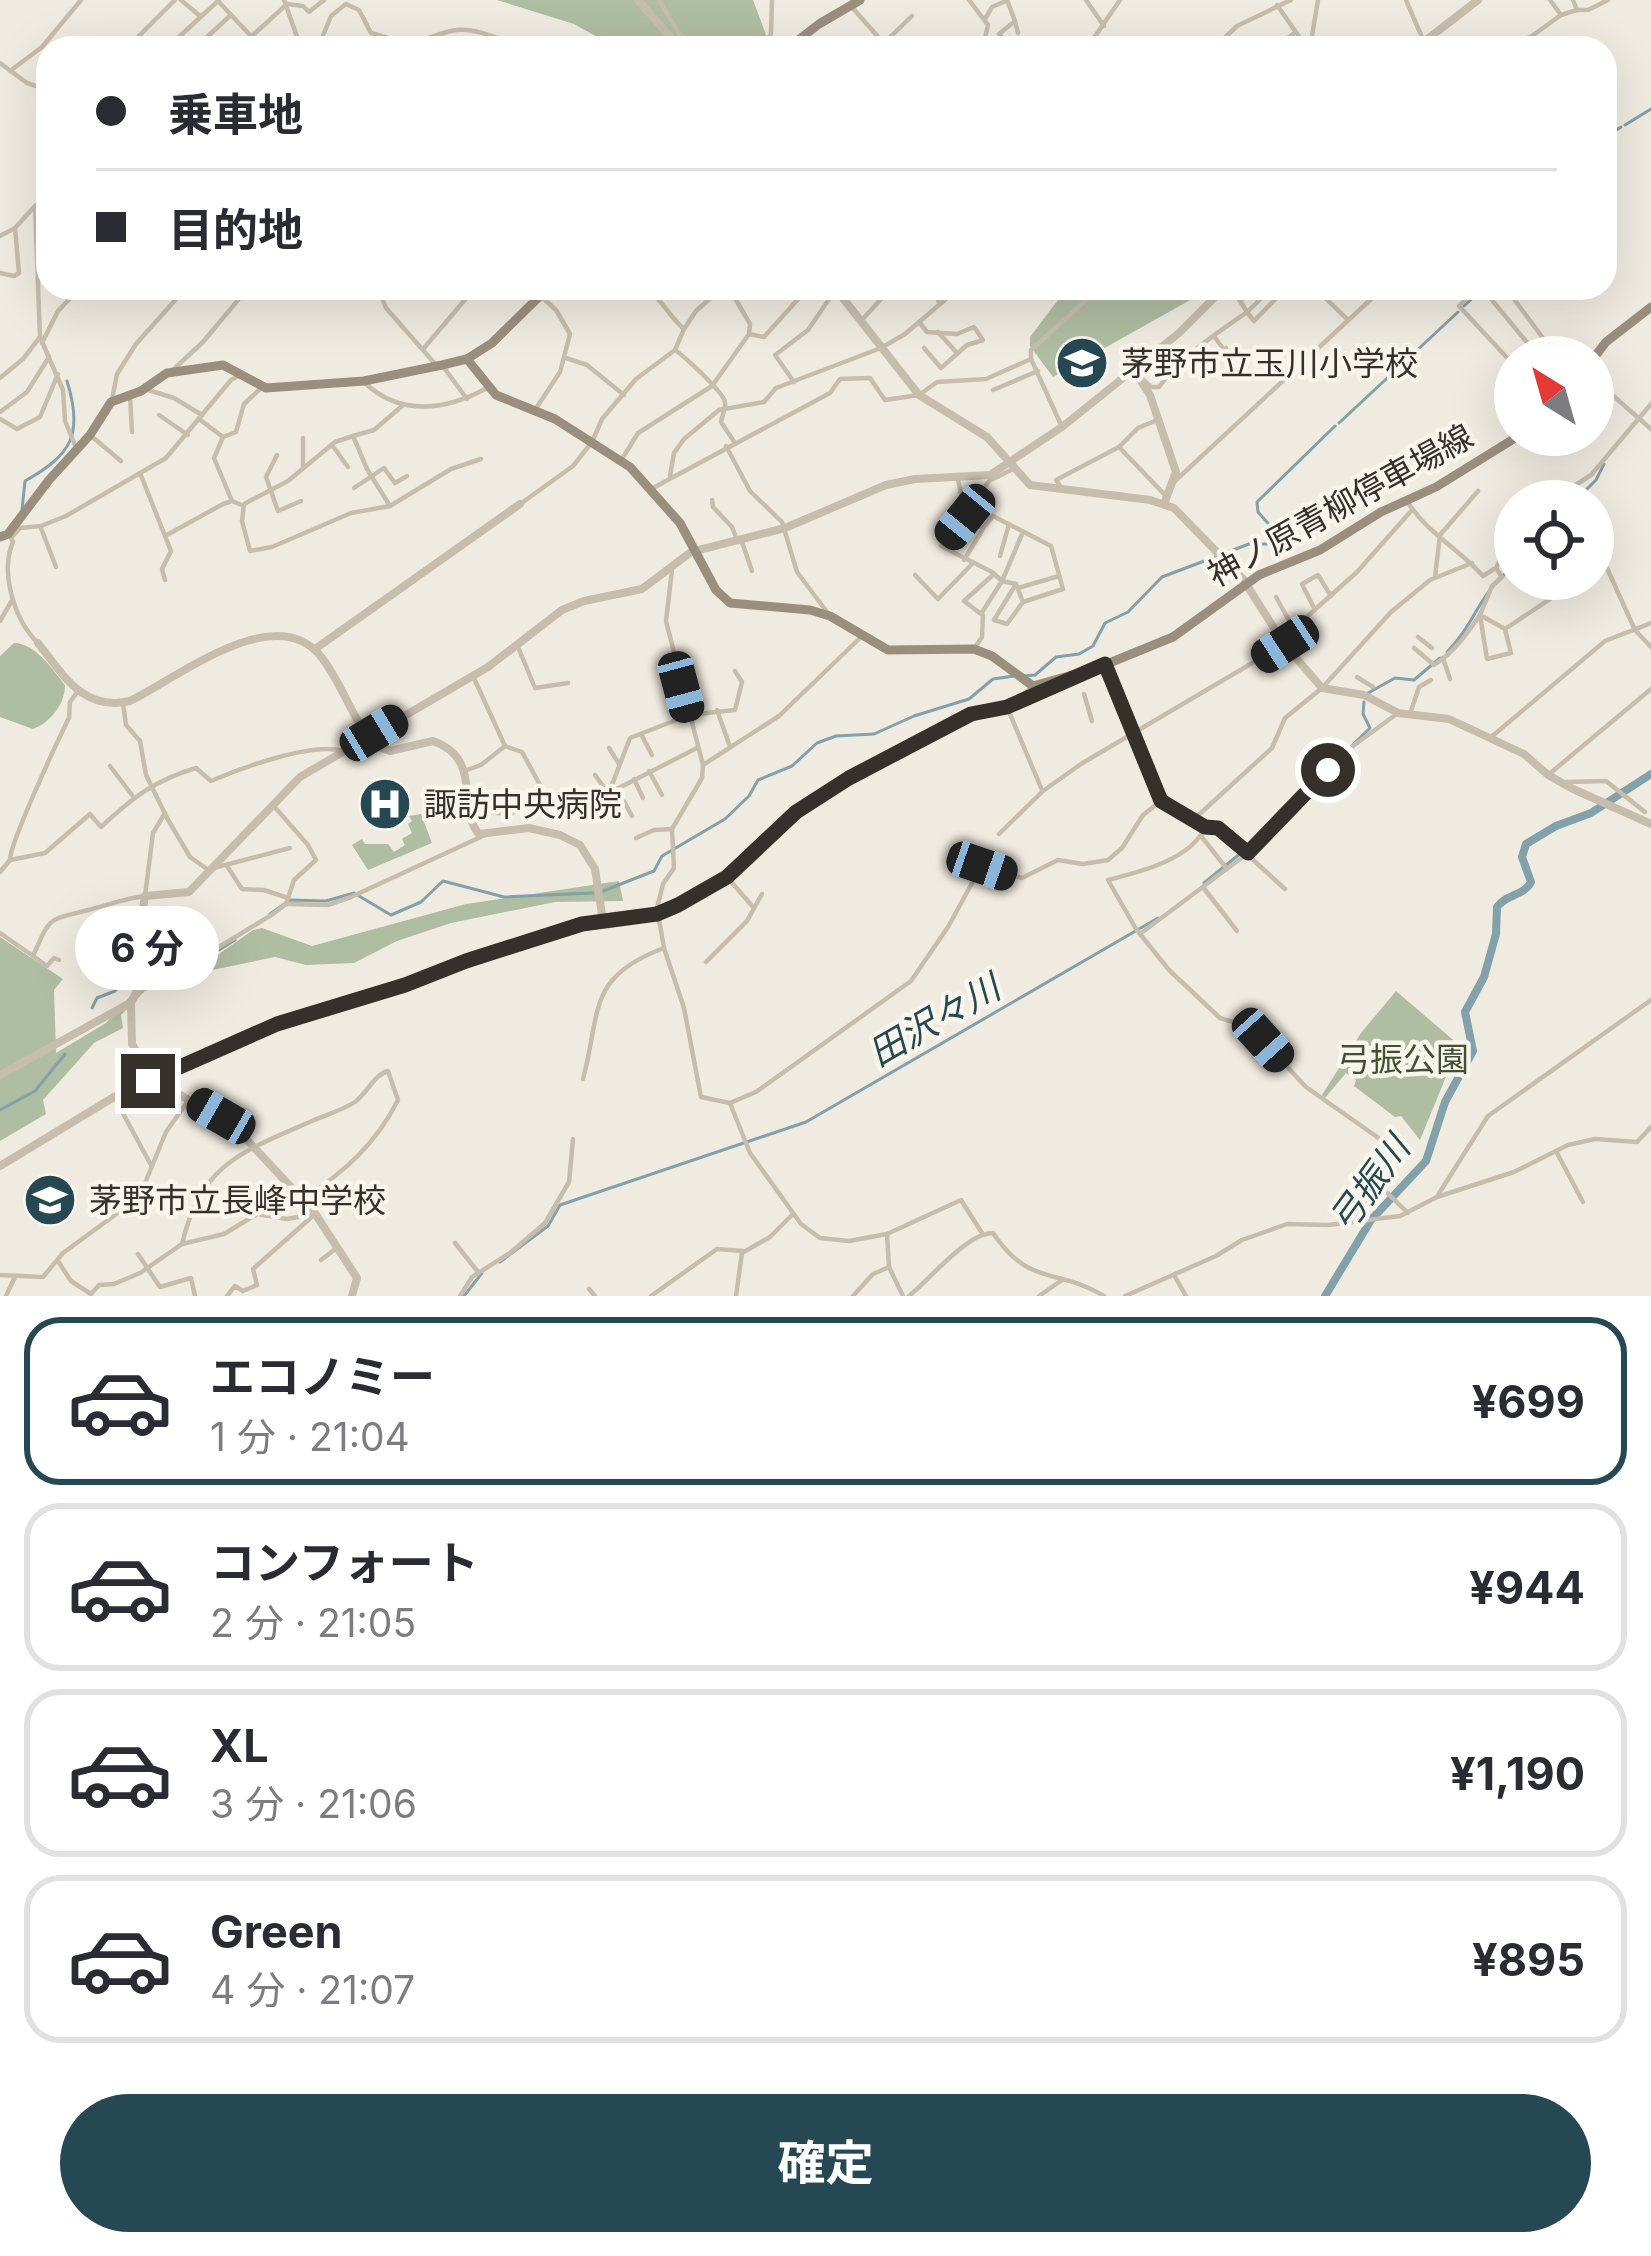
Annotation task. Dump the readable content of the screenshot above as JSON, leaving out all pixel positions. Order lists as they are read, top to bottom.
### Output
{
  "streets": {
    "main road": ["神ノ原青柳停車場線"]
  },
  "water": ["田沢々川", "弓振川"],
  "parks": ["弓振公園"],
  "places": {
    "school or university": ["茅野市立玉川小学校", "茅野市立長峰中学校"],
    "hospital": ["諏訪中央病院"]
  },
  "north": "top left",
  "page": {
    "banner": ["乗車地", "目的地"],
    "bubble": "6 分",
    "list": [
      {
        "name": "エコノミー",
        "note": "1 分 · 21:04",
        "value": "¥699"
      },
      {
        "name": "コンフォート",
        "note": "2 分 · 21:05",
        "value": "¥944"
      },
      {
        "name": "XL",
        "note": "3 分 · 21:06",
        "value": "¥1,190"
      },
      {
        "name": "Green",
        "note": "4 分 · 21:07",
        "value": "¥895"
      }
    ],
    "buttons": "確定"
  }
}
